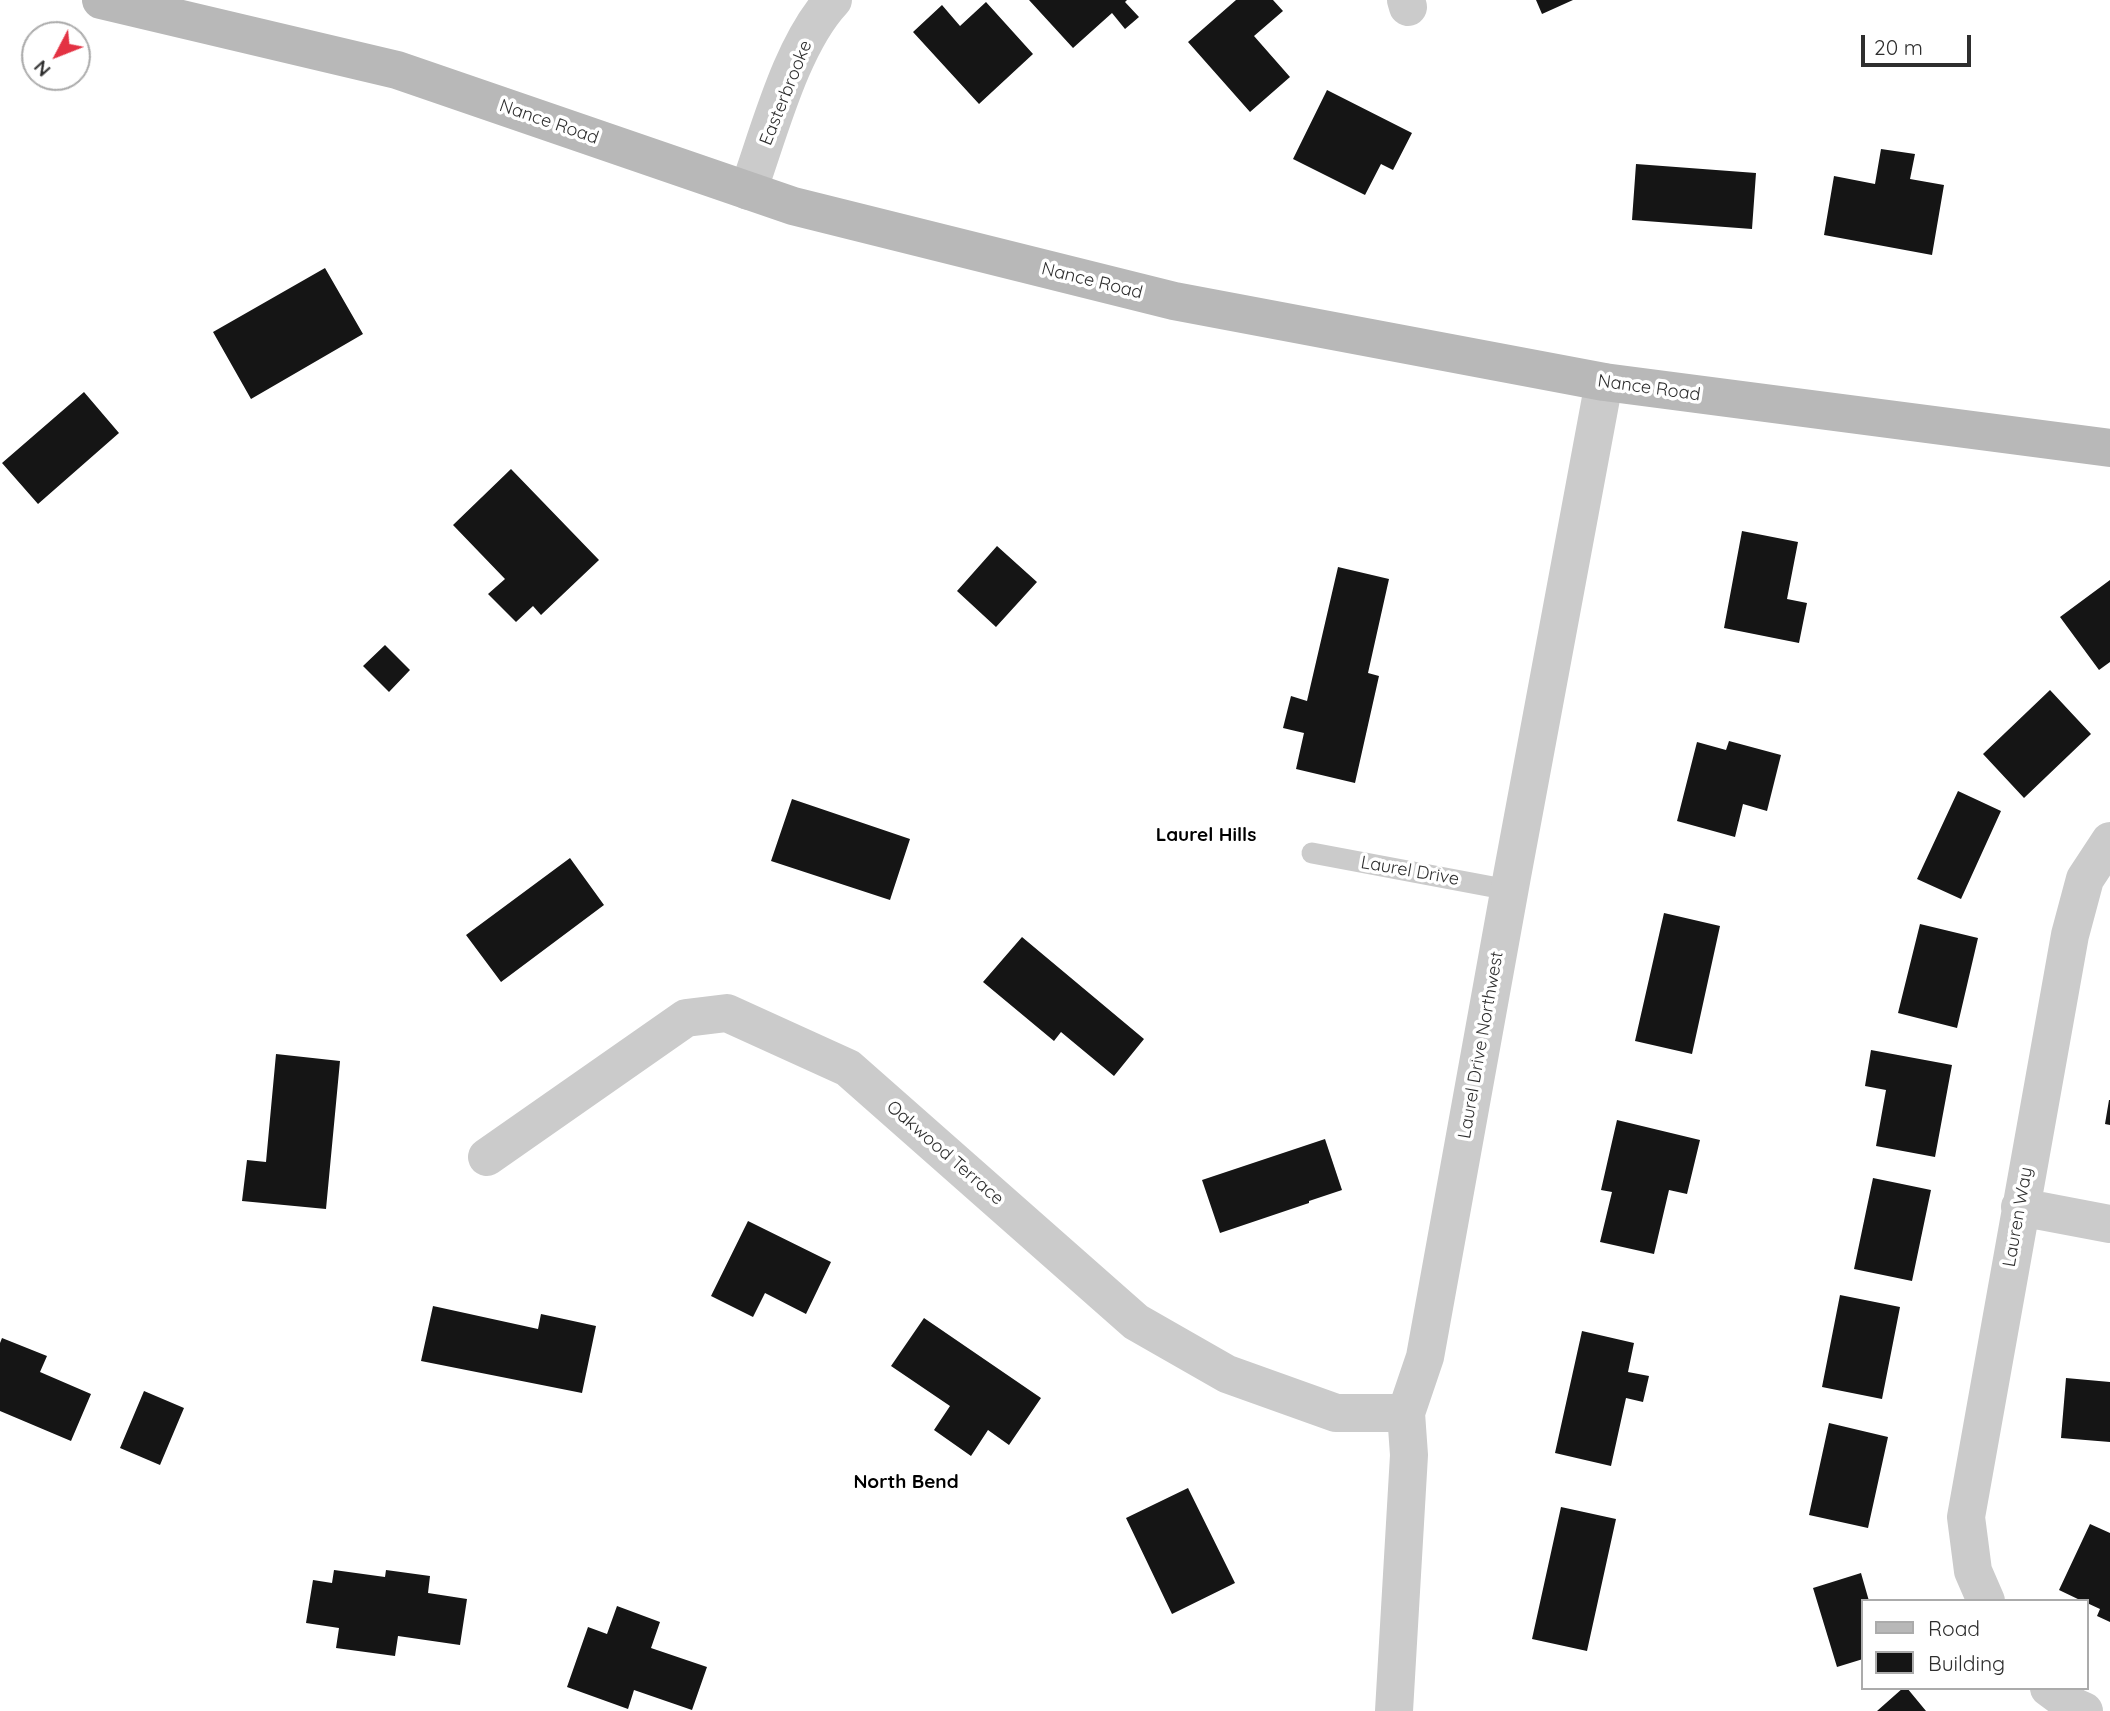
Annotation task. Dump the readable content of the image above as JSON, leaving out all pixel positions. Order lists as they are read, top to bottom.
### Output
{
  "streets": {
    "street": [
      "Easterbrooke",
      "Nance Road",
      "Laurel Drive Northwest",
      "Oakwood Terrace",
      "Lauren Way"
    ],
    "lane": ["Laurel Drive"]
  },
  "crossings": [
    ["Easterbrooke", "Nance Road"],
    ["Nance Road", "Laurel Drive Northwest"],
    ["Laurel Drive", "Laurel Drive Northwest"],
    ["Laurel Drive Northwest", "Oakwood Terrace"]
  ],
  "districts": ["Laurel Hills", "North Bend"],
  "legend": ["Road", "Building"],
  "scale_bar": "20 m",
  "north": "bottom left"
}
